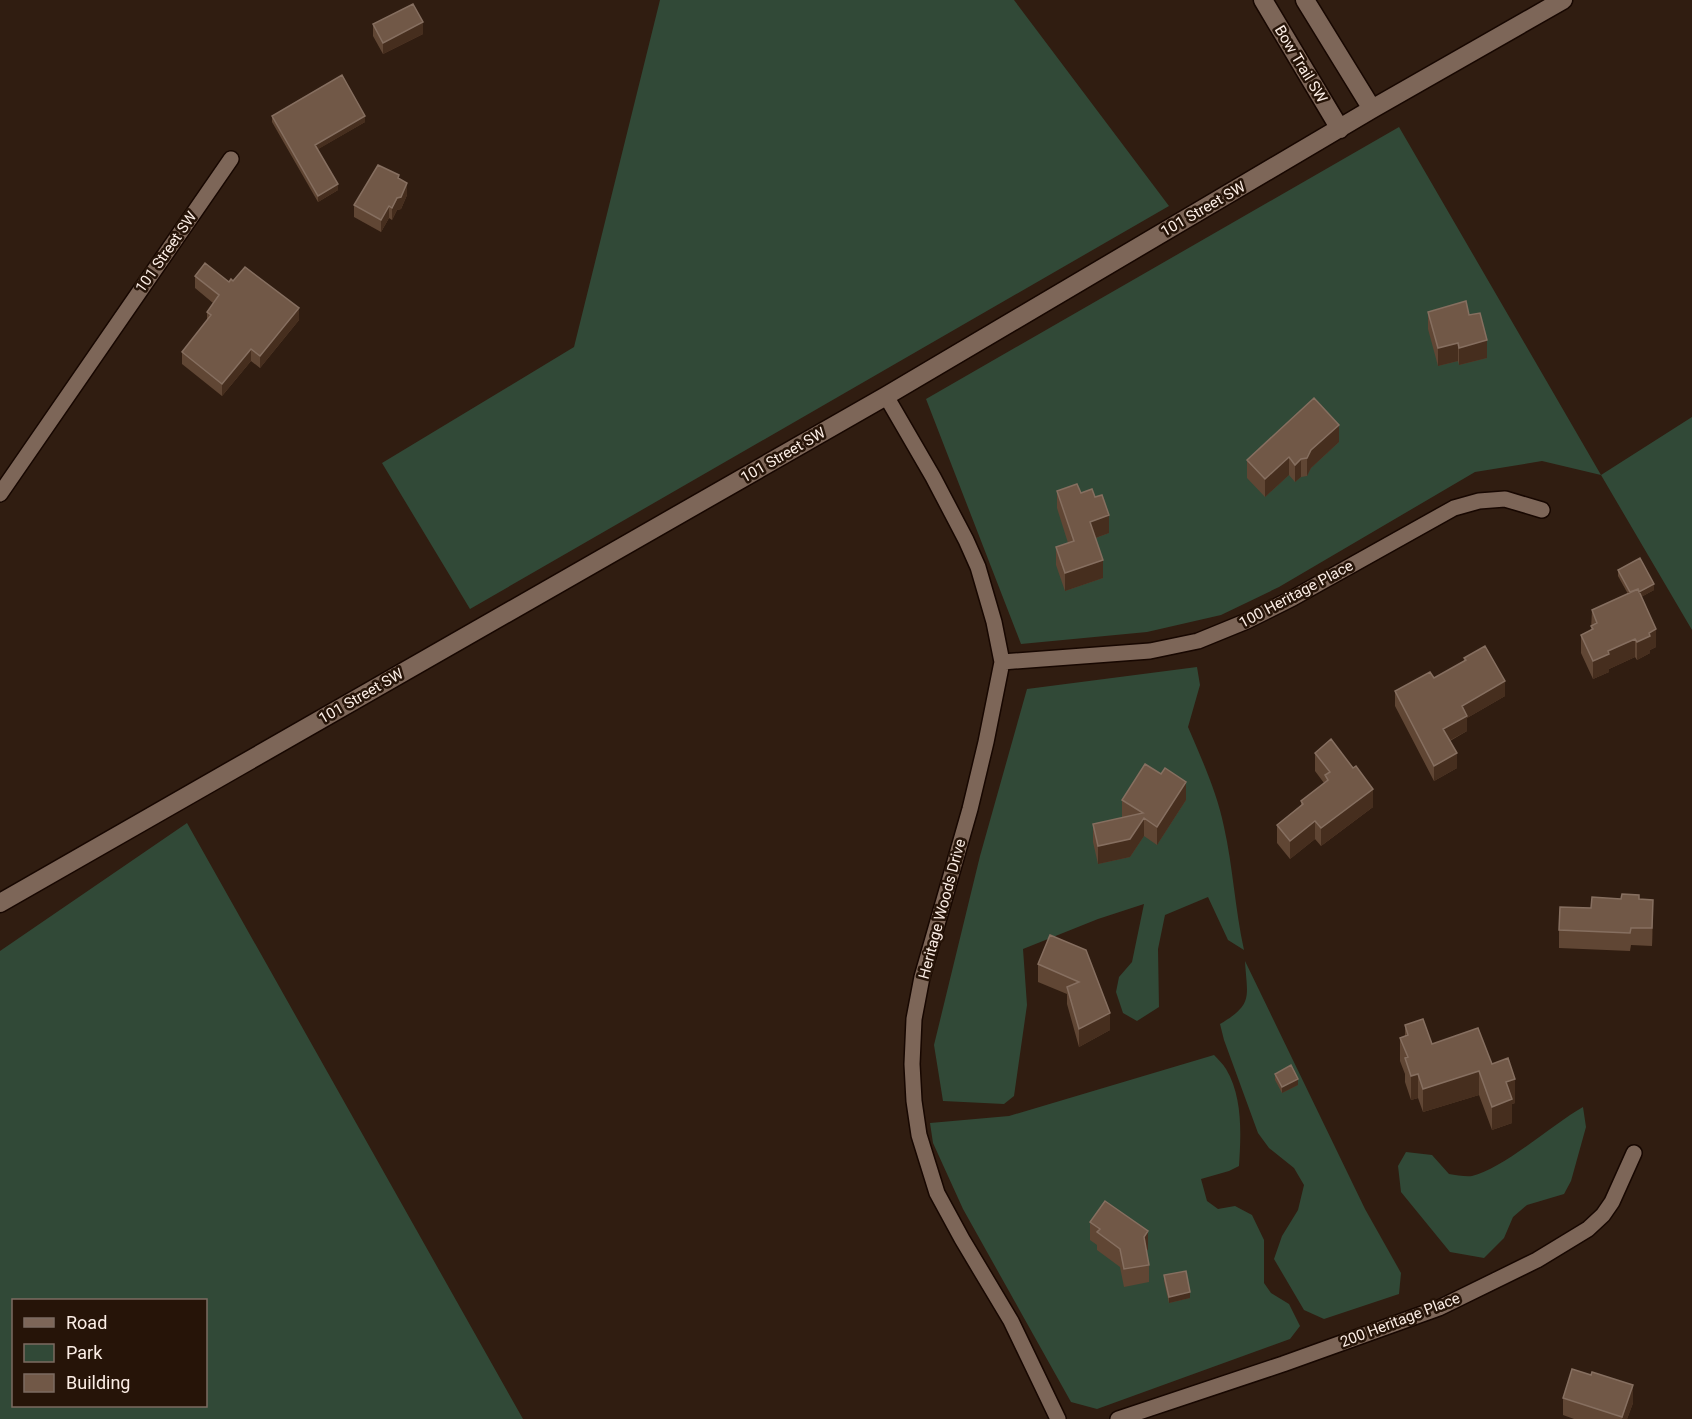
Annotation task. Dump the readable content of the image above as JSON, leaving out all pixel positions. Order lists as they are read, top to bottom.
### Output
{
  "streets": {
    "street": [
      "Bow Trail SW",
      "101 Street SW",
      "100 Heritage Place",
      "Heritage Woods Drive",
      "200 Heritage Place"
    ]
  },
  "crossings": [
    ["Bow Trail SW", "101 Street SW"],
    ["101 Street SW", "Heritage Woods Drive"],
    ["100 Heritage Place", "Heritage Woods Drive"]
  ],
  "legend": ["Road", "Park", "Building"]
}
